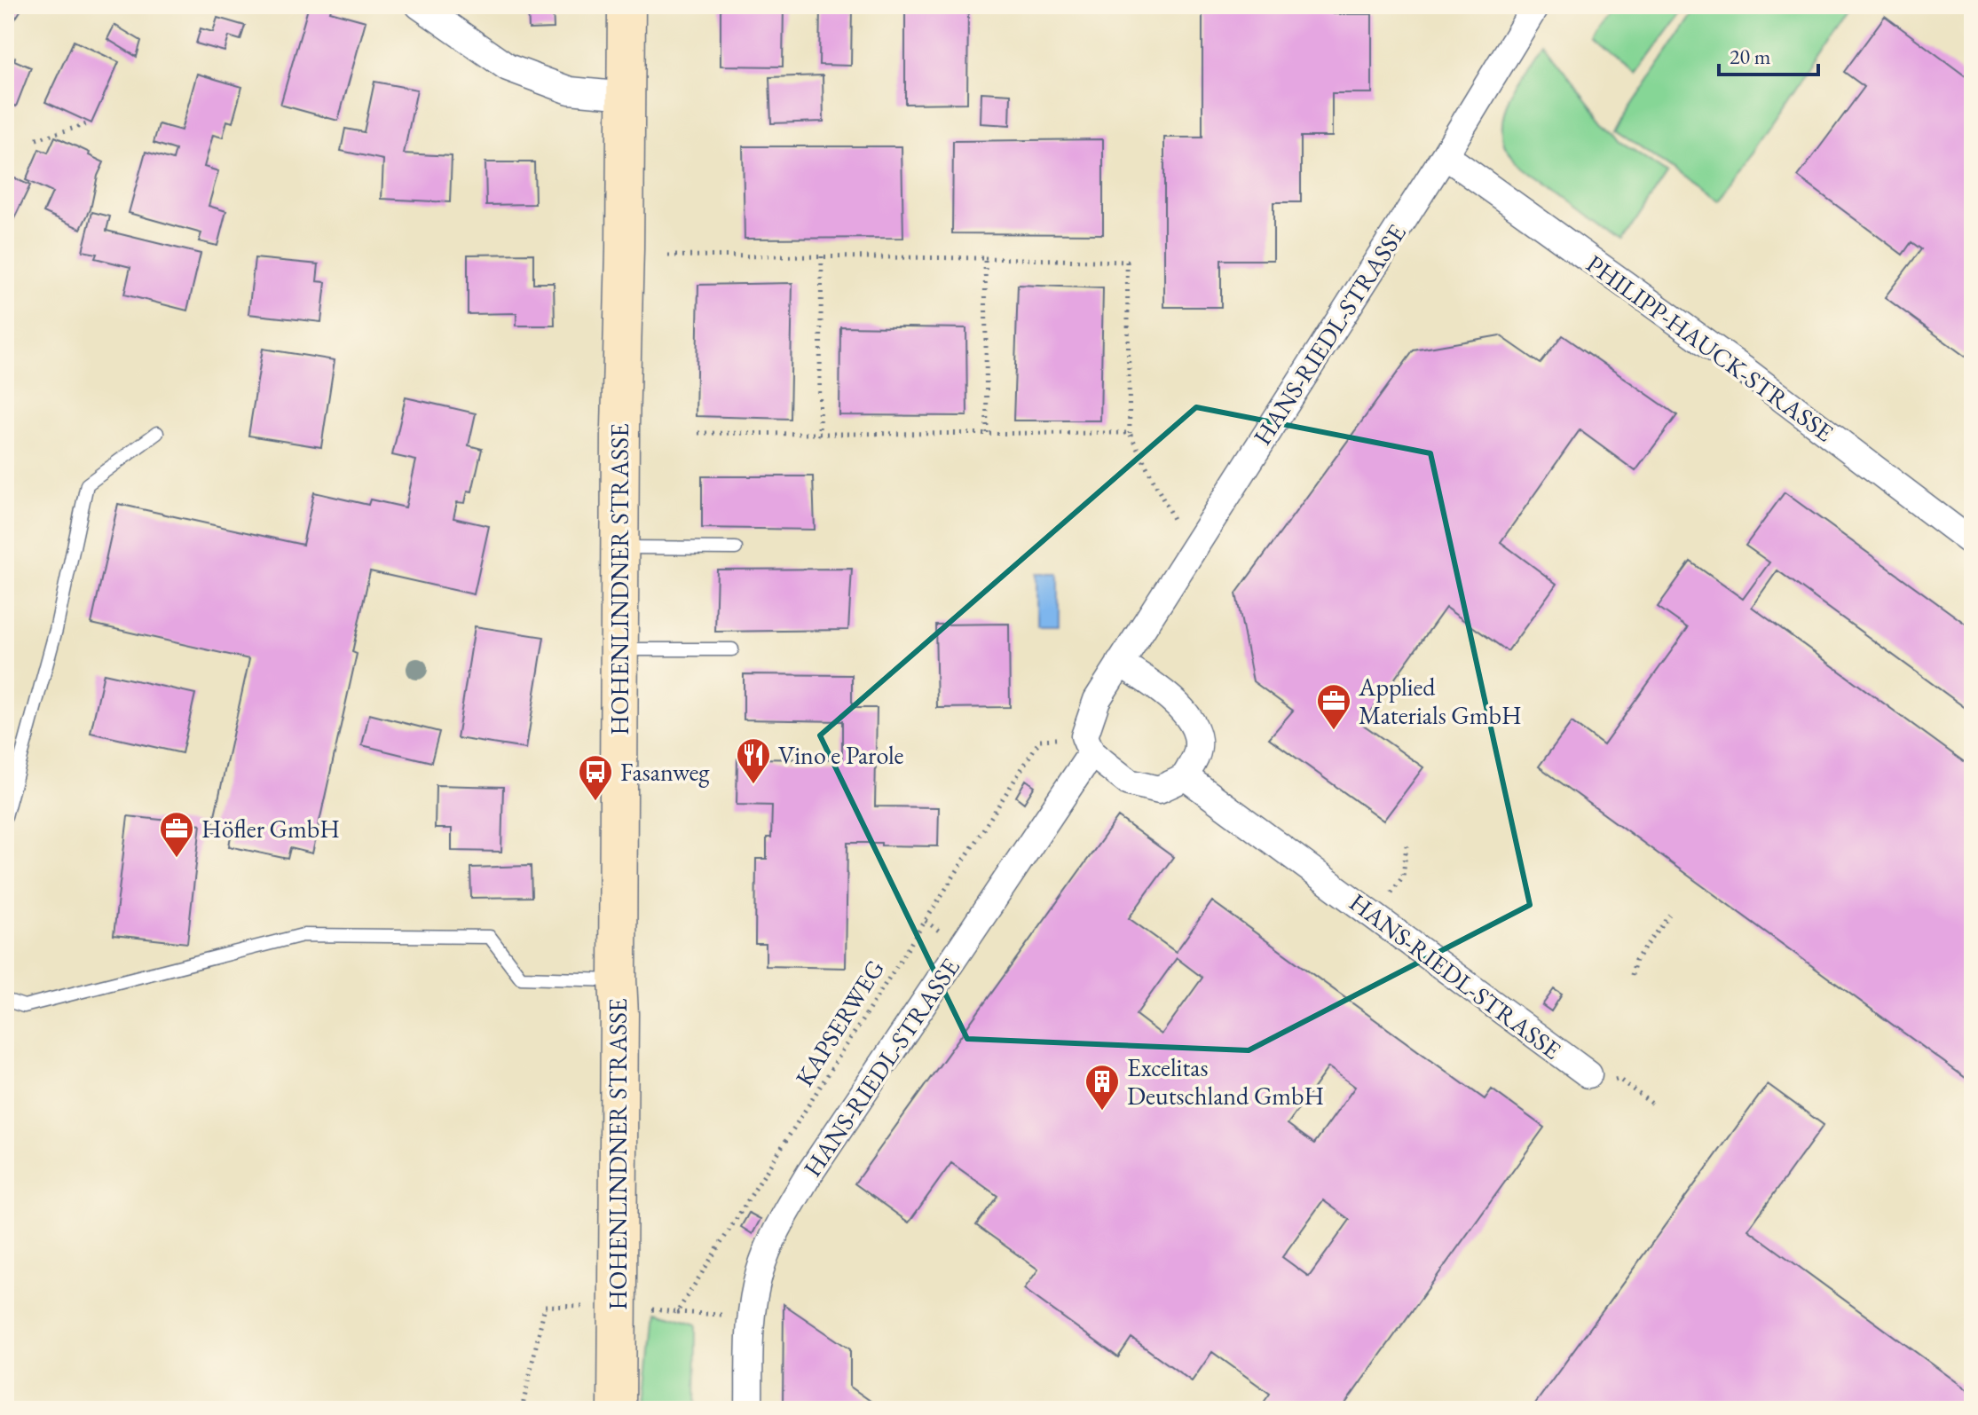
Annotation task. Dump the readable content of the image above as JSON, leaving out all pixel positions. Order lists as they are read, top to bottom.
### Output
{
  "streets": {
    "street": ["HANS-RIEDL-STRASSE", "PHILIPP-HAUCK-STRASSE", "HOHENLINDNER STRASSE"],
    "path": ["KAPSERWEG"]
  },
  "crossings": [
    ["HANS-RIEDL-STRASSE", "PHILIPP-HAUCK-STRASSE"],
    ["HANS-RIEDL-STRASSE", "KAPSERWEG"]
  ],
  "places": {
    "office": ["Applied Materials GmbH", "Höfler GmbH"],
    "restaurant": ["Vino e Parole"],
    "bus stop": ["Fasanweg"],
    "building": ["Excelitas Deutschland GmbH"]
  },
  "scale_bar": "20 m"
}
